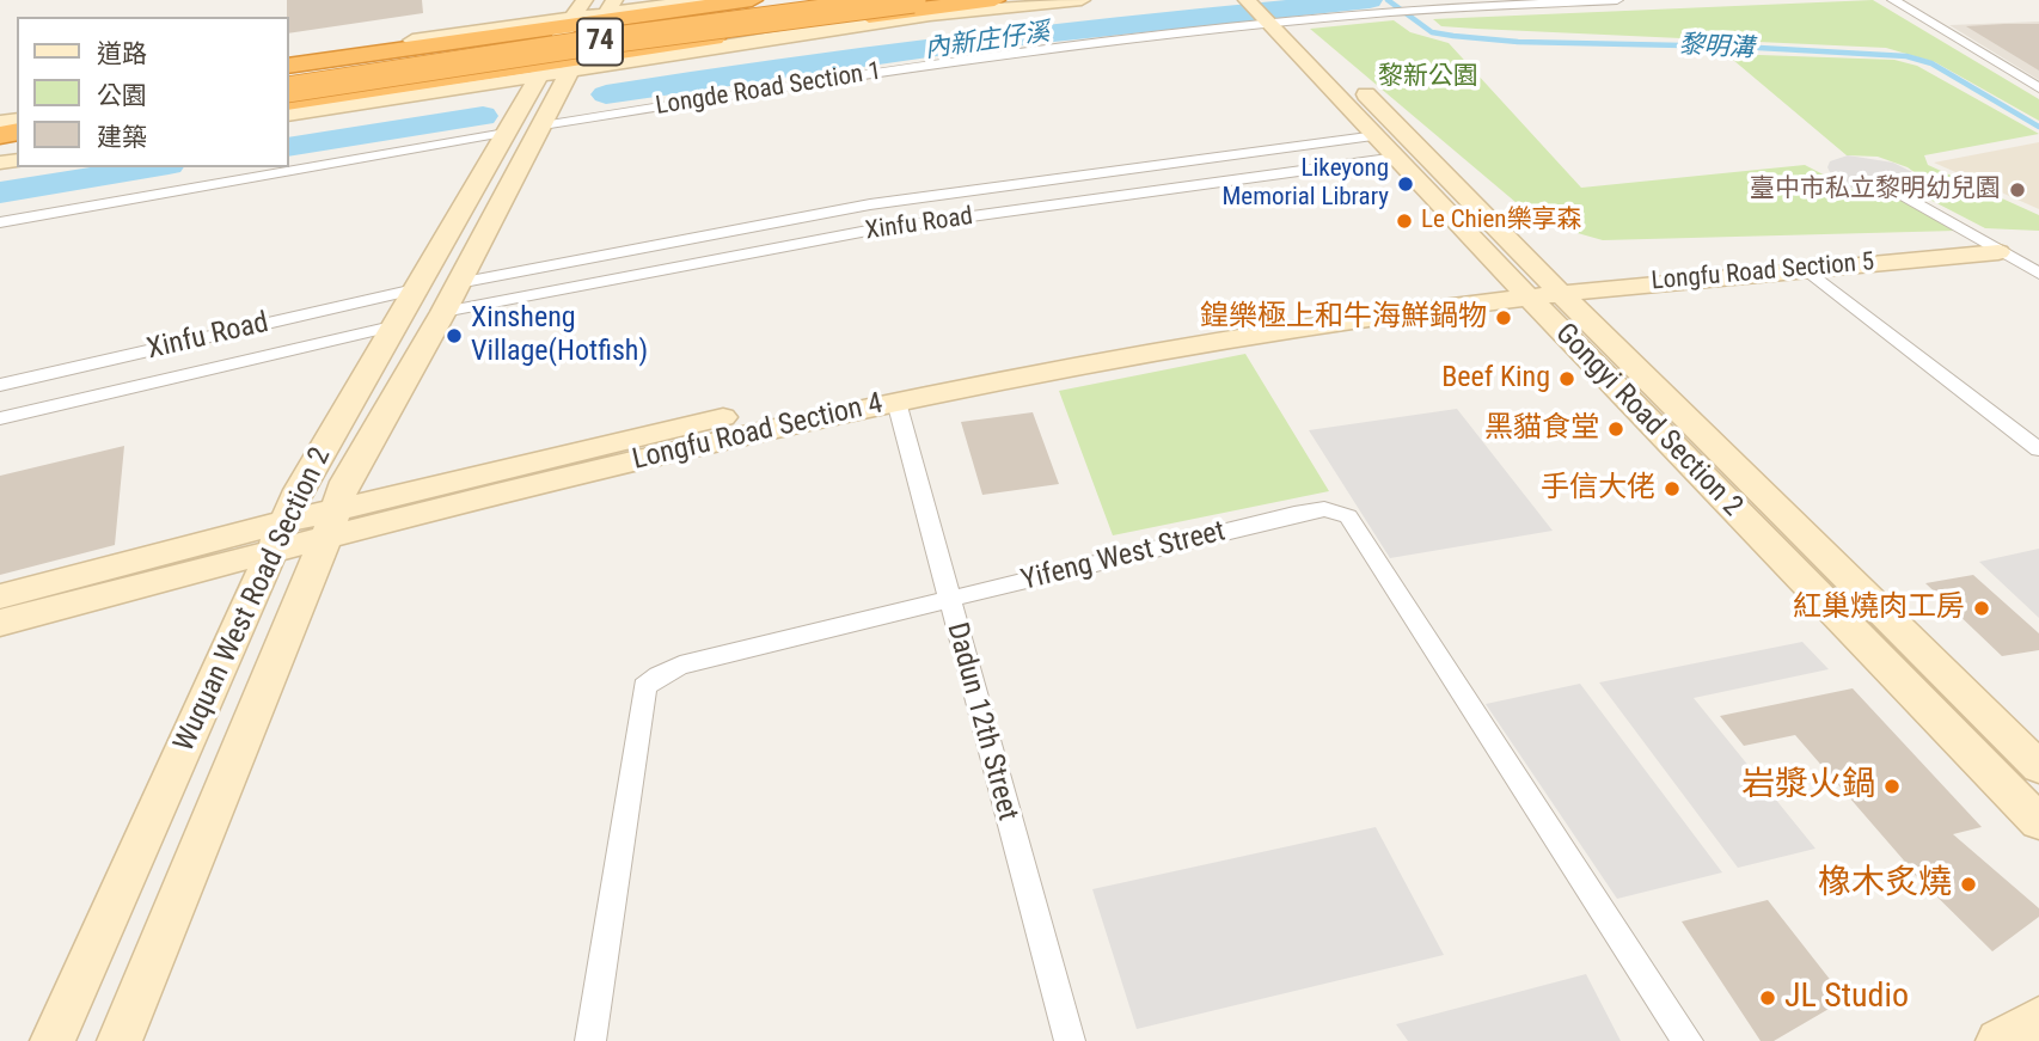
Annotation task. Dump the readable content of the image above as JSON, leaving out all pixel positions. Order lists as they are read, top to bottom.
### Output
{
  "streets": {
    "highway": ["74"],
    "main road": [
      "Longfu Road Section 5",
      "Gongyi Road Section 2",
      "Longfu Road Section 4",
      "Wuquan West Road Section 2"
    ],
    "street": [
      "Longde Road Section 1",
      "Xinfu Road",
      "Yifeng West Street",
      "Dadun 12th Street"
    ]
  },
  "crossings": [
    ["Longde Road Section 1", "Gongyi Road Section 2"],
    ["Longde Road Section 1", "Wuquan West Road Section 2"],
    ["Xinfu Road", "Gongyi Road Section 2"],
    ["Xinfu Road", "Wuquan West Road Section 2"],
    ["Longfu Road Section 5", "Gongyi Road Section 2"],
    ["Longfu Road Section 5", "Longfu Road Section 4"],
    ["Gongyi Road Section 2", "Longfu Road Section 4"],
    ["Longfu Road Section 4", "Wuquan West Road Section 2"],
    ["Longfu Road Section 4", "Dadun 12th Street"],
    ["Yifeng West Street", "Dadun 12th Street"]
  ],
  "water": ["內新庄仔溪", "黎明溝"],
  "parks": ["黎新公園"],
  "places": [
    "Likeyong Memorial Library",
    "臺中市私立黎明幼兒園",
    "Le Chien樂享森",
    "鍠樂極上和牛海鮮鍋物",
    "Xinsheng Village(Hotfish)",
    "Beef King",
    "黑貓食堂",
    "手信大佬",
    "紅巢燒肉工房",
    "岩漿火鍋",
    "橡木炙燒",
    "JL Studio"
  ],
  "legend": ["道路", "公園", "建築"]
}
